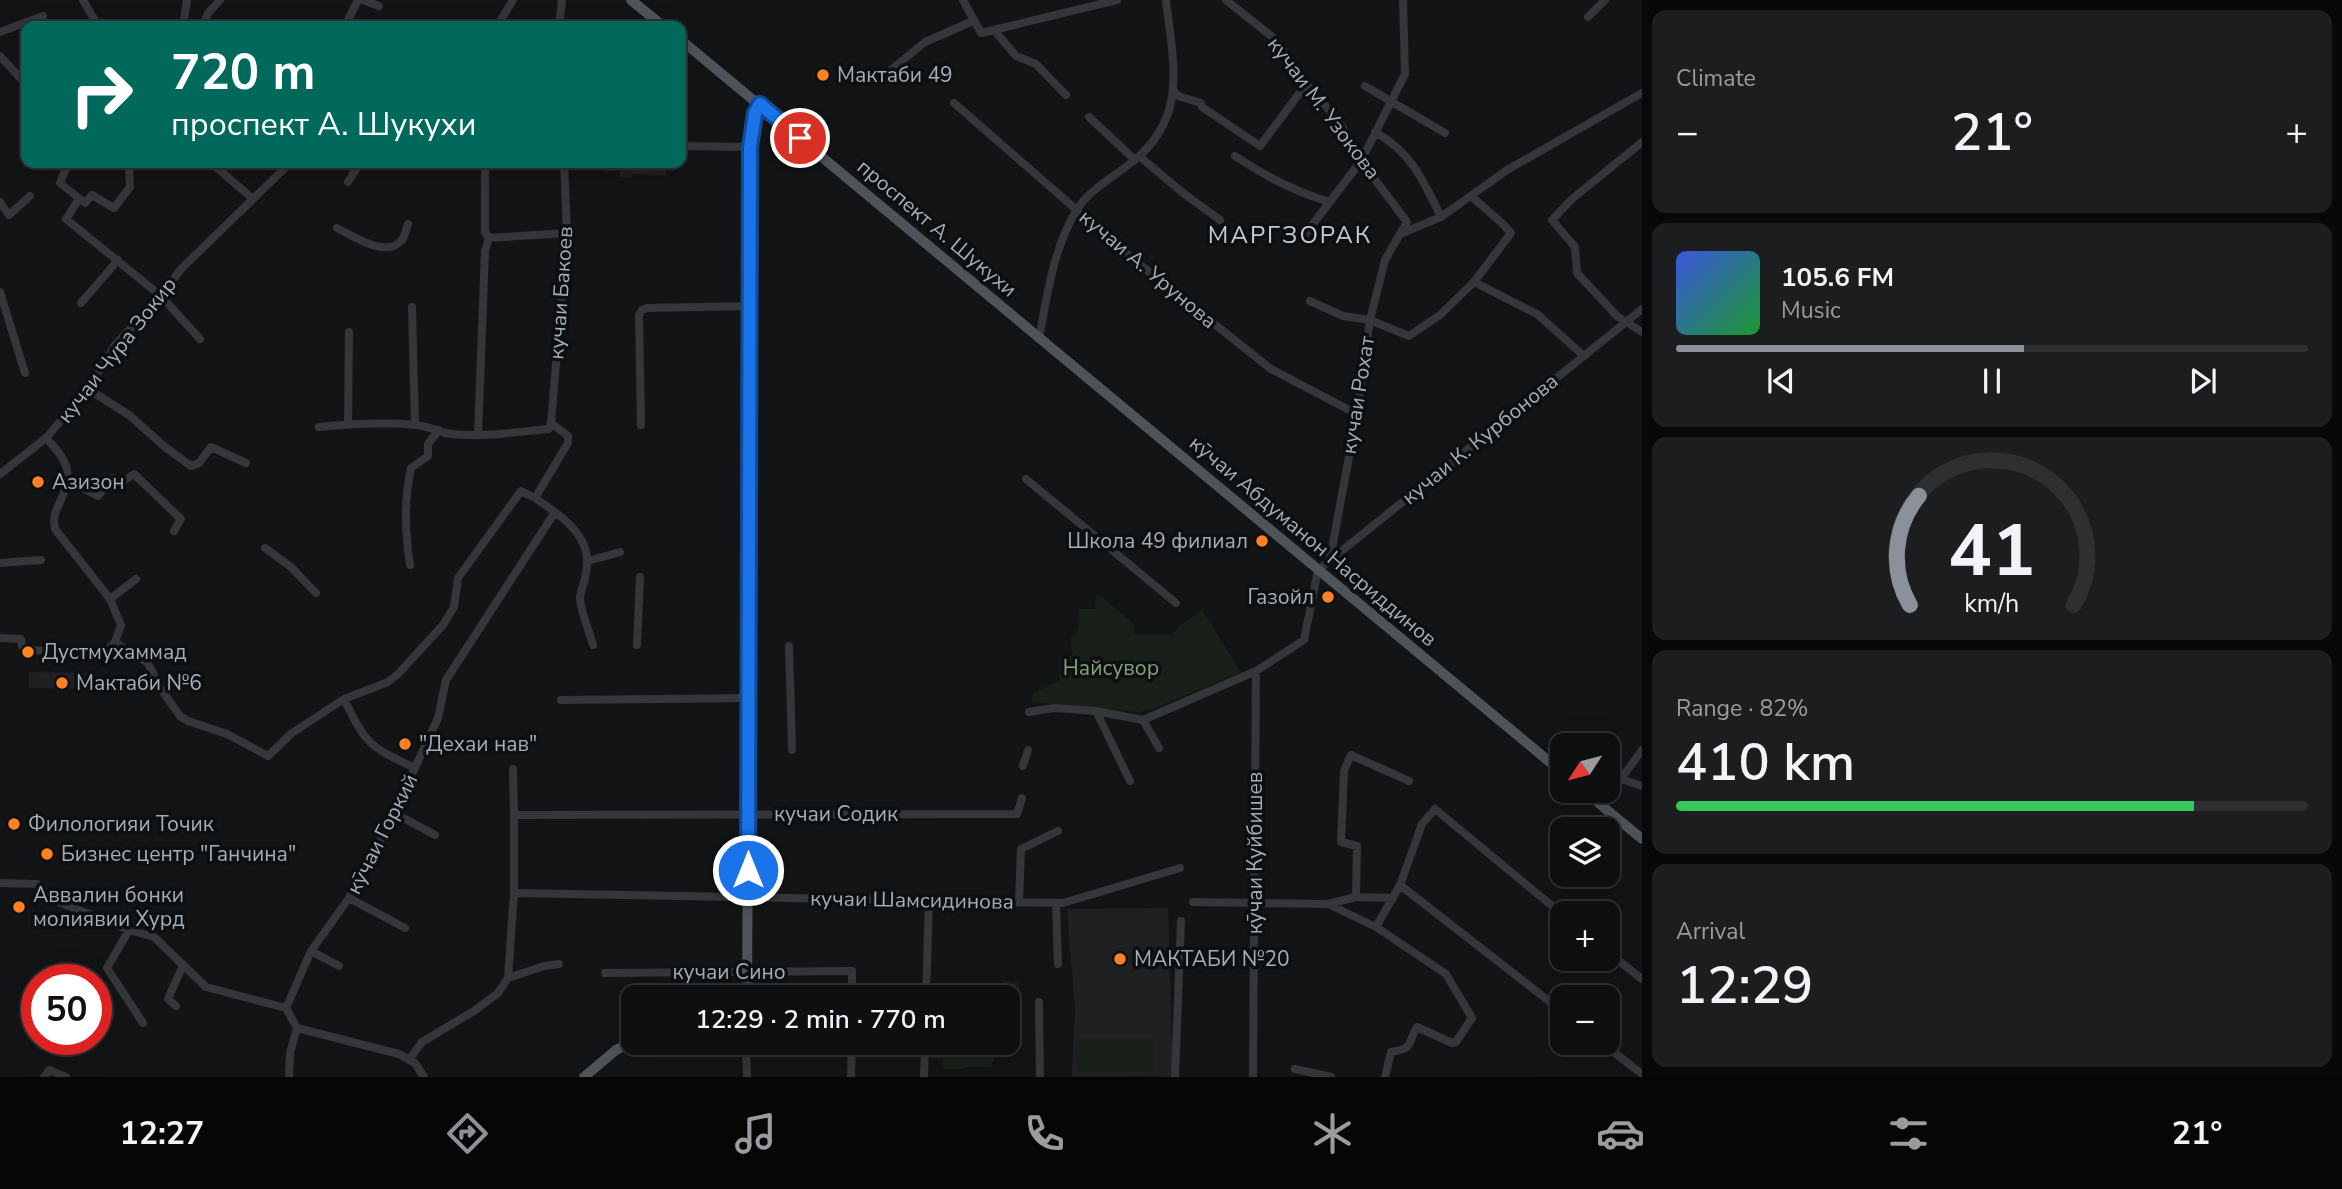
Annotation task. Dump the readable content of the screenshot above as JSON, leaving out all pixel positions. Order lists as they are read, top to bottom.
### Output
{
  "streets": {
    "main road": ["проспект А. Шукухи", "кӯчаи Абдуманон Насриддинов"],
    "street": [
      "кучаи М. Узокова",
      "кучаи А. Урунова",
      "кучаи Бакоев",
      "кучаи Чура Зокир",
      "кучаи Рохат",
      "кучаи К. Курбонова",
      "кучаи Содик",
      "кӯчаи Горкий",
      "кӯчаи Куйбишев",
      "кучаи Шамсидинова",
      "кучаи Сино"
    ]
  },
  "crossings": [
    ["кучаи М. Узокова", "кучаи Рохат"],
    ["проспект А. Шукухи", "кӯчаи Абдуманон Насриддинов"],
    ["кучаи А. Урунова", "кучаи Рохат"],
    ["кучаи Рохат", "кучаи К. Курбонова"],
    ["кучаи К. Курбонова", "кӯчаи Абдуманон Насриддинов"]
  ],
  "districts": ["МАРГЗОРАК"],
  "parks": ["Найсувор"],
  "places": [
    "Мактаби 49",
    "Азизон",
    "Школа 49 филиал",
    "Газойл",
    "Дустмухаммад",
    "Мактаби №6",
    "\"Дехаи нав\"",
    "Филологияи Точик",
    "Бизнес центр \"Ганчина\"",
    "Аввалин бонки молиявии Хурд",
    "МАКТАБИ №20"
  ],
  "north": "bottom left",
  "page": {
    "tile": [
      "Climate",
      ["Range · 82%", "410 km"],
      ["Arrival", "12:29"]
    ],
    "turn": ["720 m", "проспект А. Шукухи"],
    "heat": ["−", "21°", "+"],
    "song": ["105.6 FM", "Music"],
    "map_buttons": ["+", "−"],
    "limit": "50",
    "trip": "12:29 · 2 min · 770 m",
    "tabs": ["12:27", "21°"],
    "gauge": ["41", "km/h"]
  }
}
